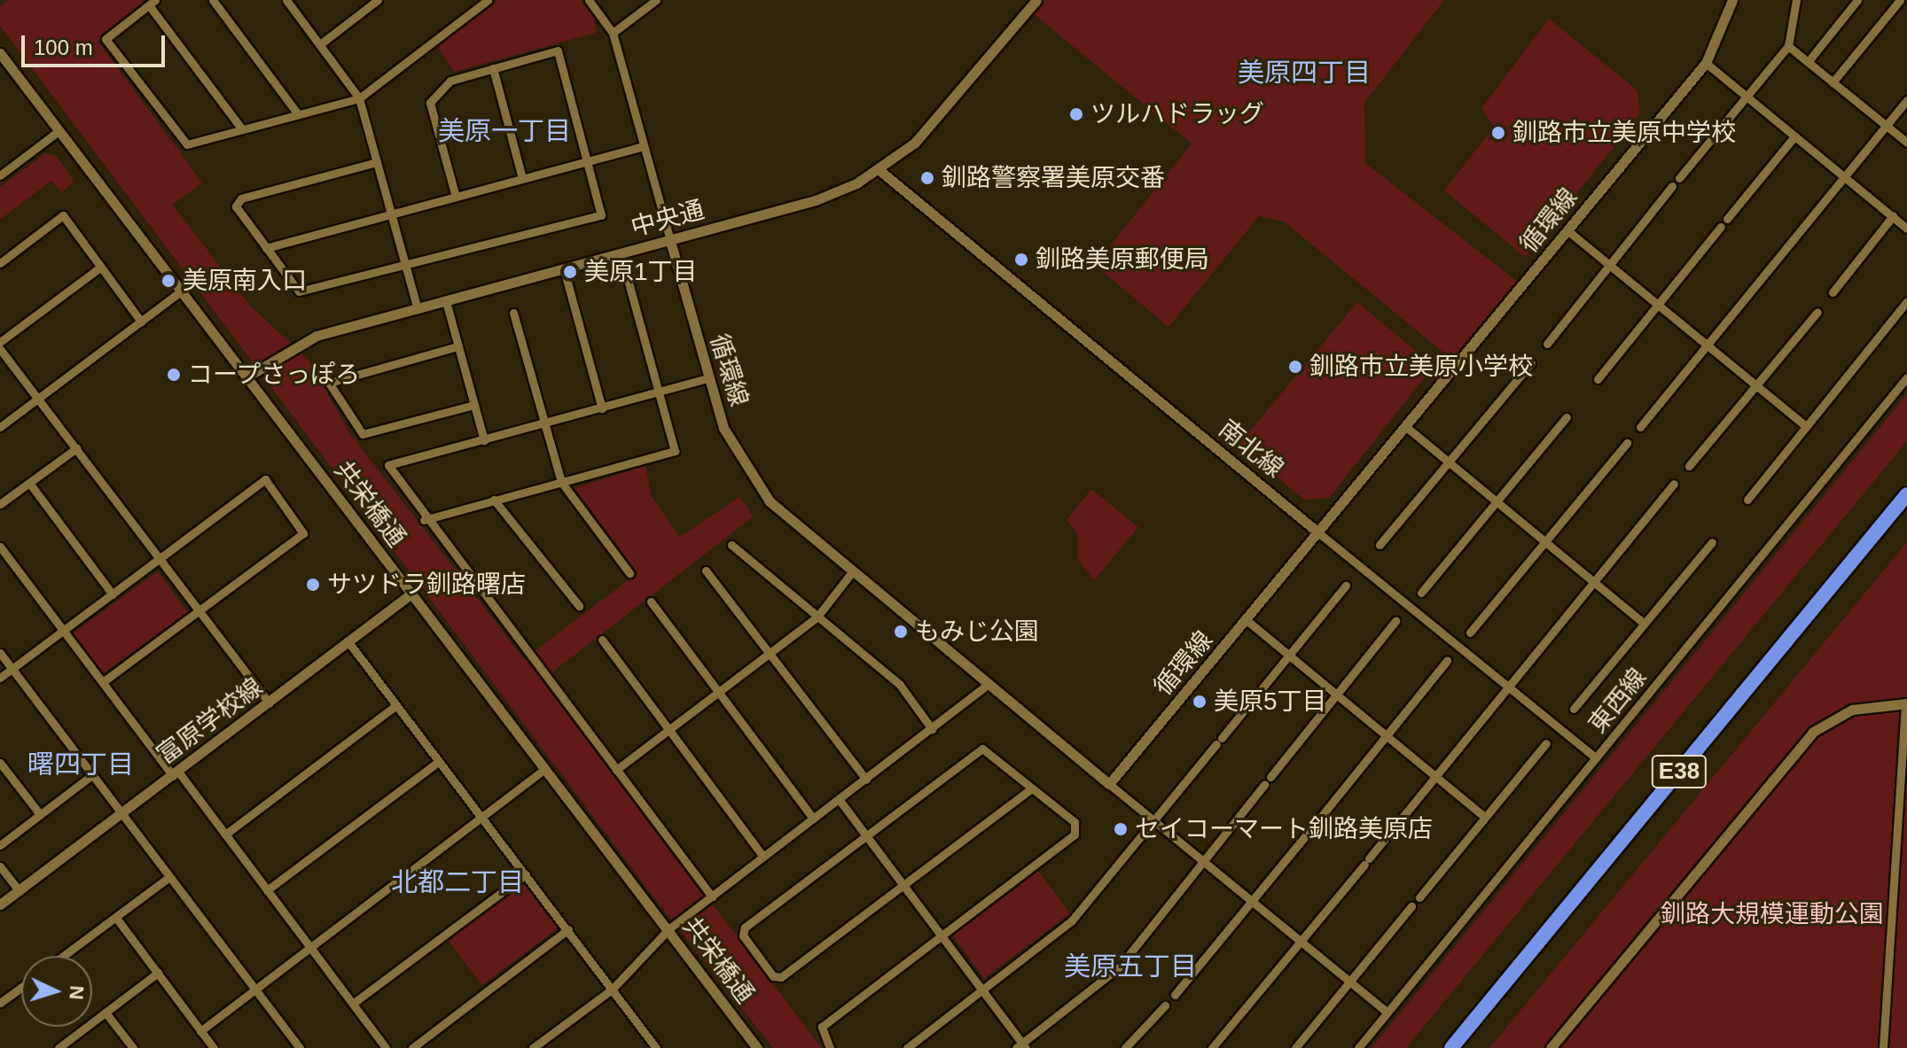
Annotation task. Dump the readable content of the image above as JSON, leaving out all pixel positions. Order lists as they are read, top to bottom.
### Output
{
  "streets": {
    "highway": ["E38"],
    "street": [
      "中央通",
      "循環線",
      "南北線",
      "共栄橋通",
      "東西線",
      "富原学校線"
    ]
  },
  "crossings": [
    ["中央通", "循環線"],
    ["中央通", "南北線"],
    ["中央通", "共栄橋通"],
    ["循環線", "南北線"],
    ["南北線", "東西線"],
    ["共栄橋通", "富原学校線"]
  ],
  "districts": [
    "美原四丁目",
    "美原一丁目",
    "曙四丁目",
    "北都二丁目",
    "美原五丁目"
  ],
  "parks": ["釧路大規模運動公園"],
  "places": [
    "ツルハドラッグ",
    "釧路市立美原中学校",
    "釧路警察署美原交番",
    "釧路美原郵便局",
    "美原1丁目",
    "美原南入口",
    "釧路市立美原小学校",
    "コープさっぽろ",
    "サツドラ釧路曙店",
    "もみじ公園",
    "美原5丁目",
    "セイコーマート釧路美原店"
  ],
  "scale_bar": "100 m",
  "north": "right"
}
